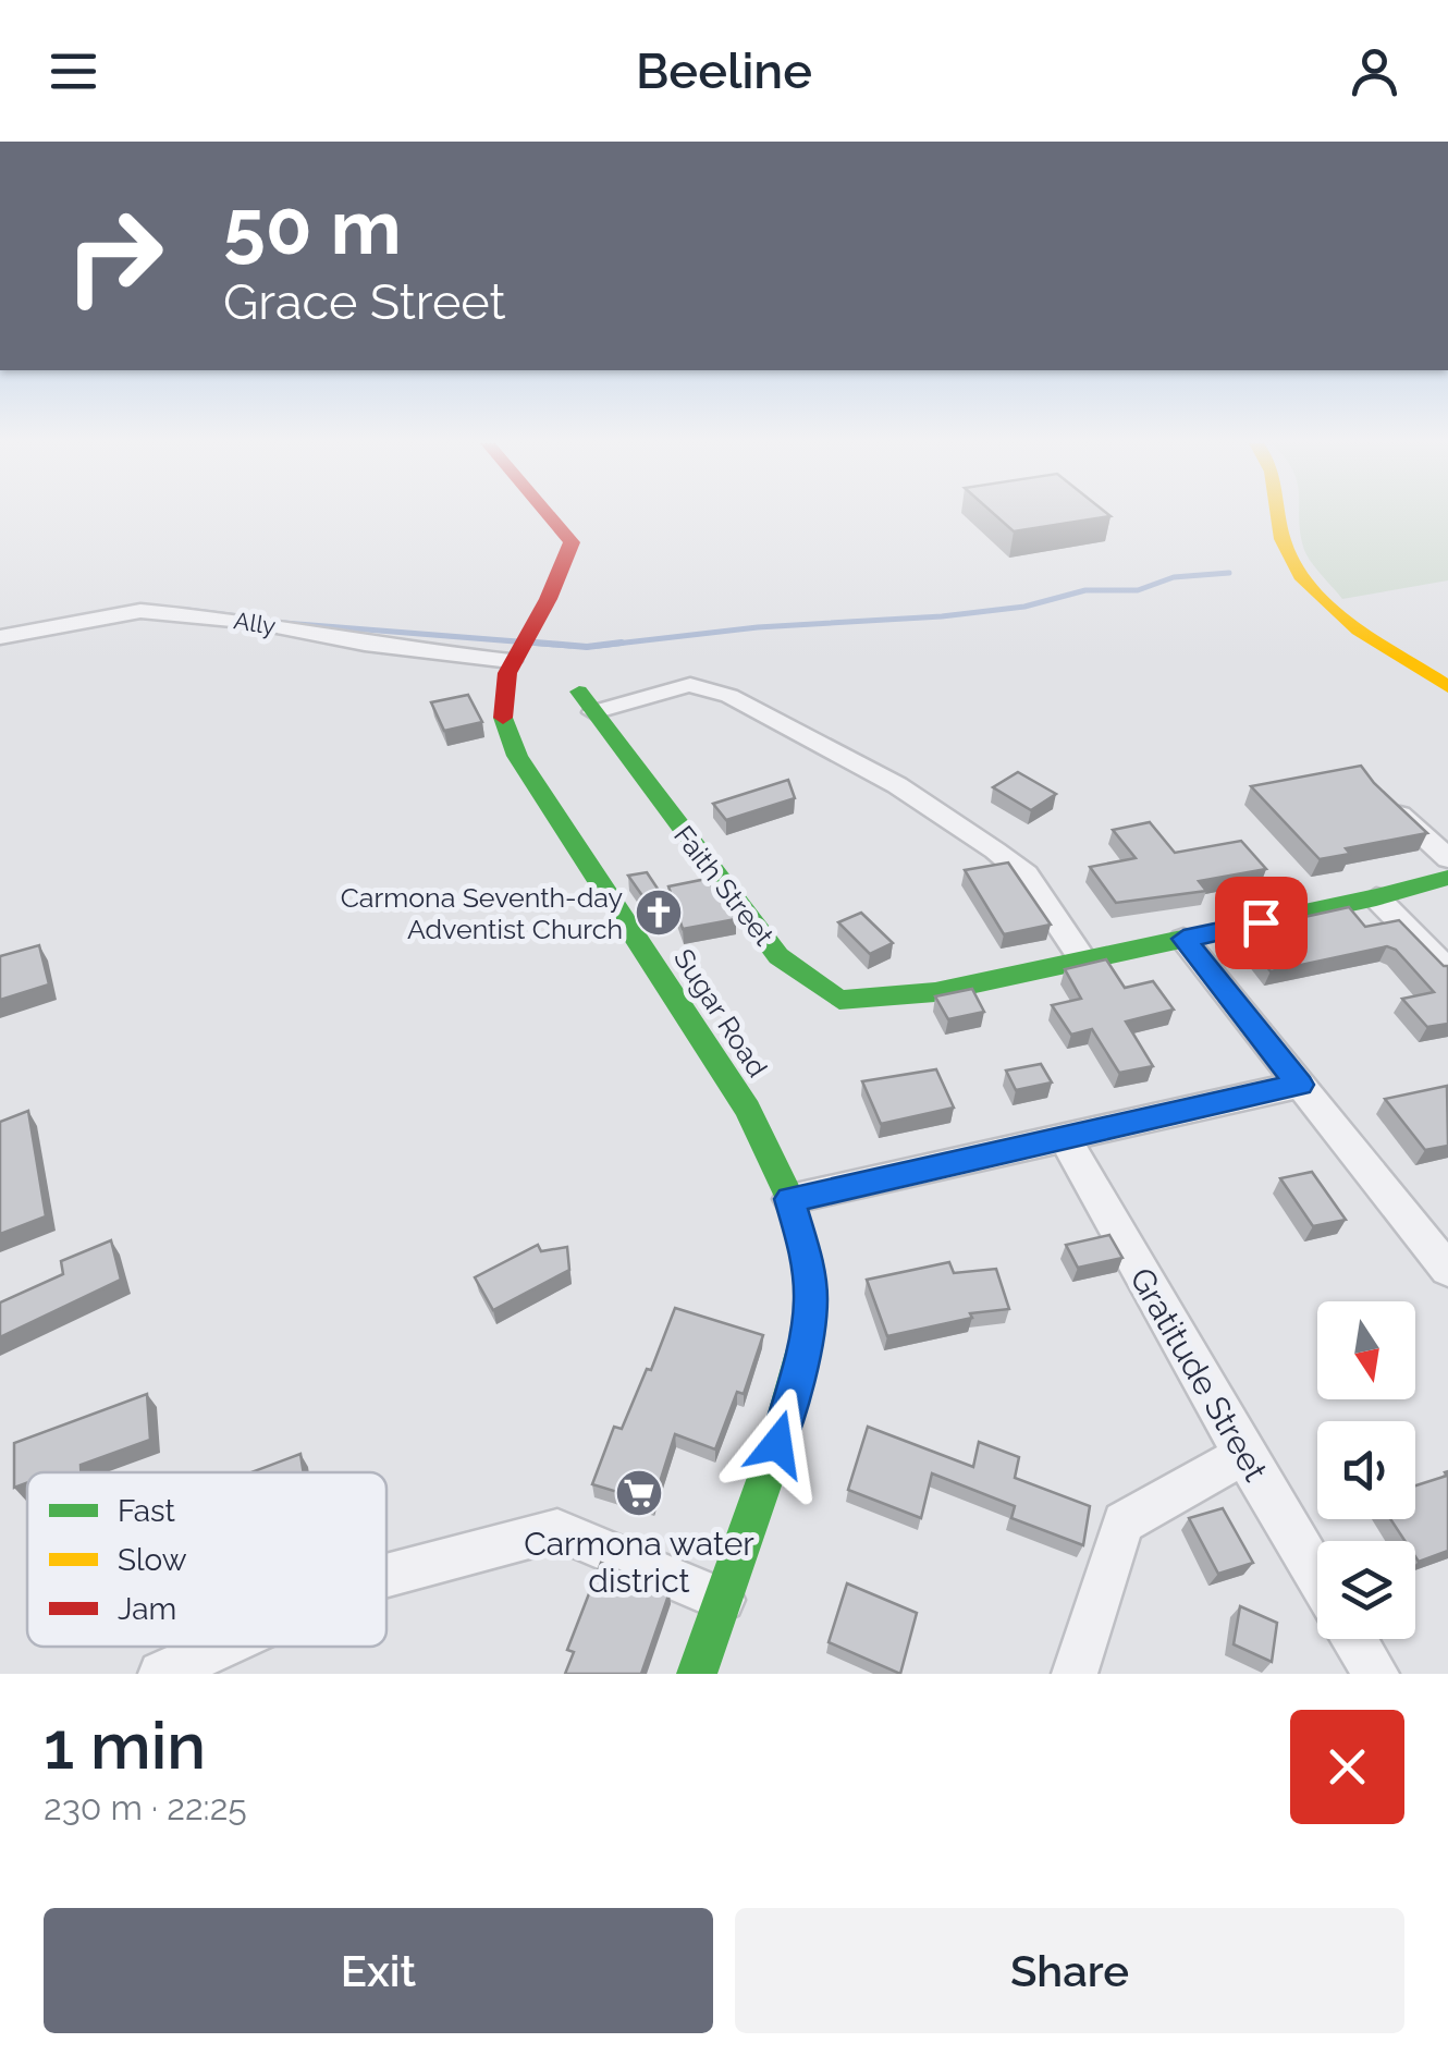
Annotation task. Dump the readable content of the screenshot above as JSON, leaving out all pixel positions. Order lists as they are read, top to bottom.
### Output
{
  "streets": {
    "street": [
      "Ally",
      "Faith Street",
      "Sugar Road",
      "Gratitude Street"
    ]
  },
  "crossings": [
    ["Ally", "Sugar Road"]
  ],
  "places": {
    "church": ["Carmona Seventh-day Adventist Church"],
    "supermarket": ["Carmona water district"]
  },
  "legend": ["Fast", "Slow", "Jam"],
  "north": "bottom",
  "page": {
    "header": "Beeline",
    "turn": ["50 m", "Grace Street"],
    "heading": ["1 min", "230 m · 22:25"],
    "buttons": ["Exit", "Share"]
  }
}
